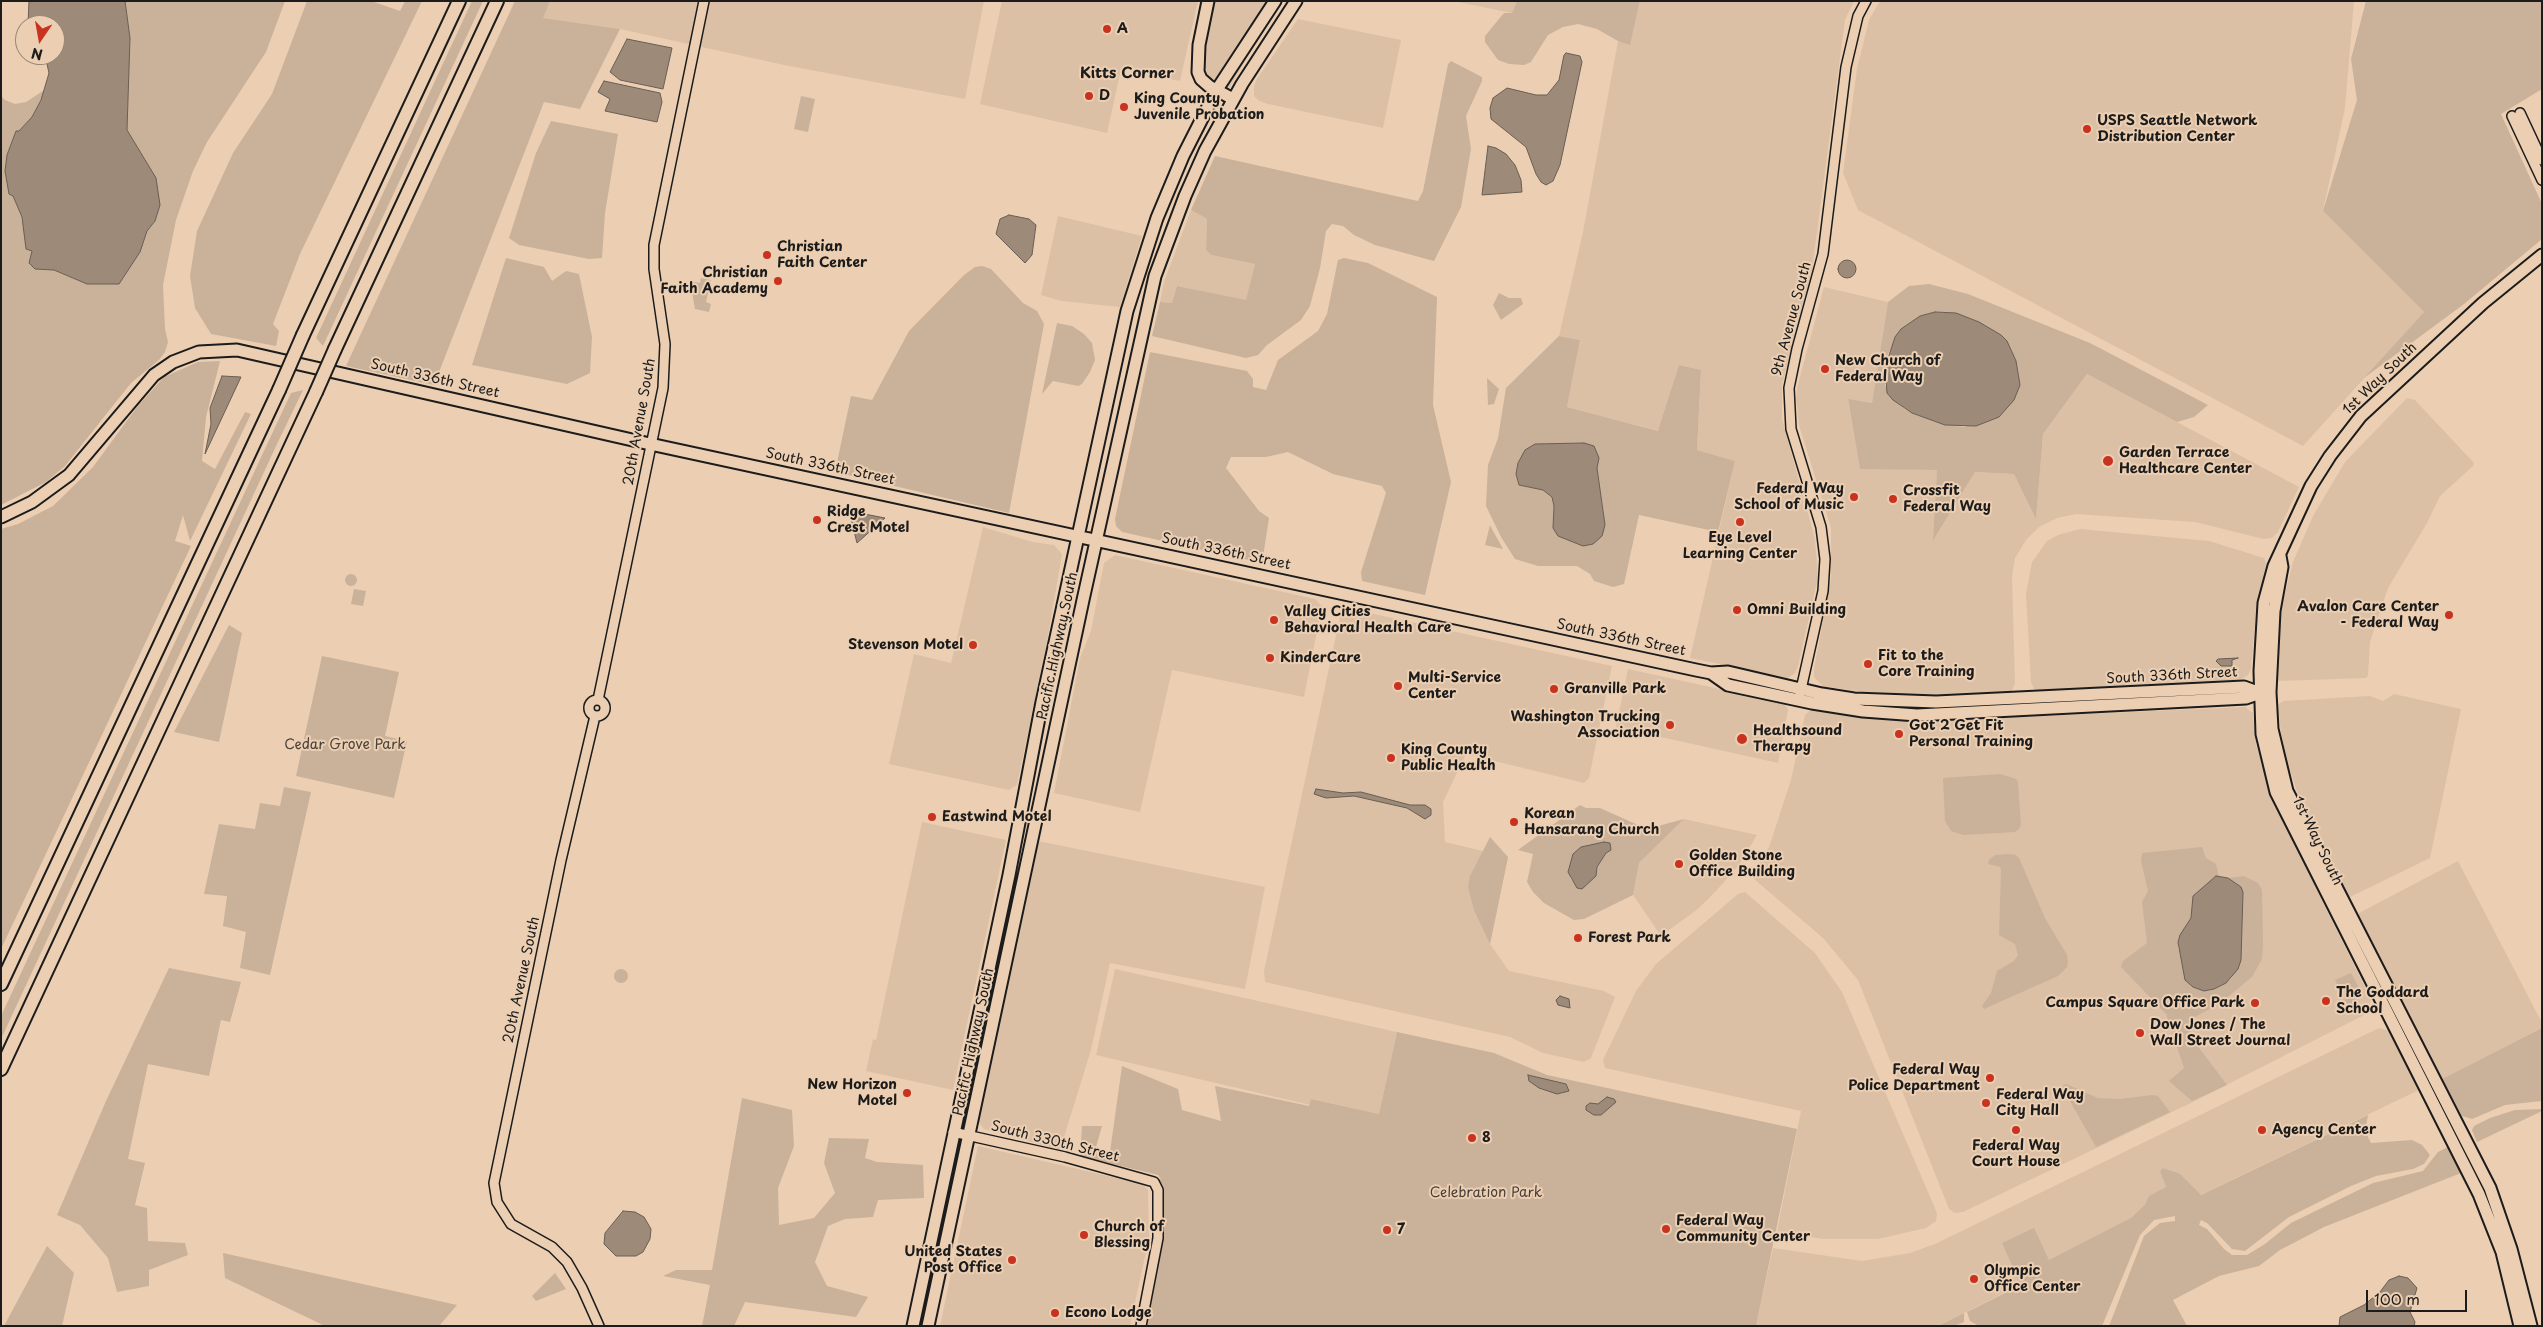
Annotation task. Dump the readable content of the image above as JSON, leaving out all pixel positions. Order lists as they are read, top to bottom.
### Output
{
  "streets": {
    "main road": ["South 336th Street", "1st Way South", "Pacific Highway South"],
    "street": ["9th Avenue South", "20th Avenue South", "South 330th Street"]
  },
  "crossings": [
    ["9th Avenue South", "South 336th Street"],
    ["South 336th Street", "1st Way South"],
    ["South 336th Street", "20th Avenue South"],
    ["South 336th Street", "Pacific Highway South"],
    ["Pacific Highway South", "South 330th Street"]
  ],
  "districts": ["Kitts Corner"],
  "parks": ["Cedar Grove Park", "Celebration Park"],
  "places": [
    "A",
    "D",
    "King County Juvenile Probation",
    "USPS Seattle Network Distribution Center",
    "Christian Faith Center",
    "Christian Faith Academy",
    "New Church of Federal Way",
    "Garden Terrace Healthcare Center",
    "Federal Way School of Music",
    "Crossfit Federal Way",
    "Ridge Crest Motel",
    "Eye Level Learning Center",
    "Omni Building",
    "Avalon Care Center - Federal Way",
    "Valley Cities Behavioral Health Care",
    "Stevenson Motel",
    "KinderCare",
    "Fit to the Core Training",
    "Multi-Service Center",
    "Granville Park",
    "Washington Trucking Association",
    "Got 2 Get Fit Personal Training",
    "Healthsound Therapy",
    "King County Public Health",
    "Eastwind Motel",
    "Korean Hansarang Church",
    "Golden Stone Office Building",
    "Forest Park",
    "The Goddard School",
    "Campus Square Office Park",
    "Dow Jones / The Wall Street Journal",
    "Federal Way Police Department",
    "New Horizon Motel",
    "Federal Way City Hall",
    "Federal Way Court House",
    "Agency Center",
    "8",
    "Federal Way Community Center",
    "7",
    "Church of Blessing",
    "United States Post Office",
    "Olympic Office Center",
    "Econo Lodge"
  ],
  "scale_bar": "100 m",
  "north": "bottom"
}
